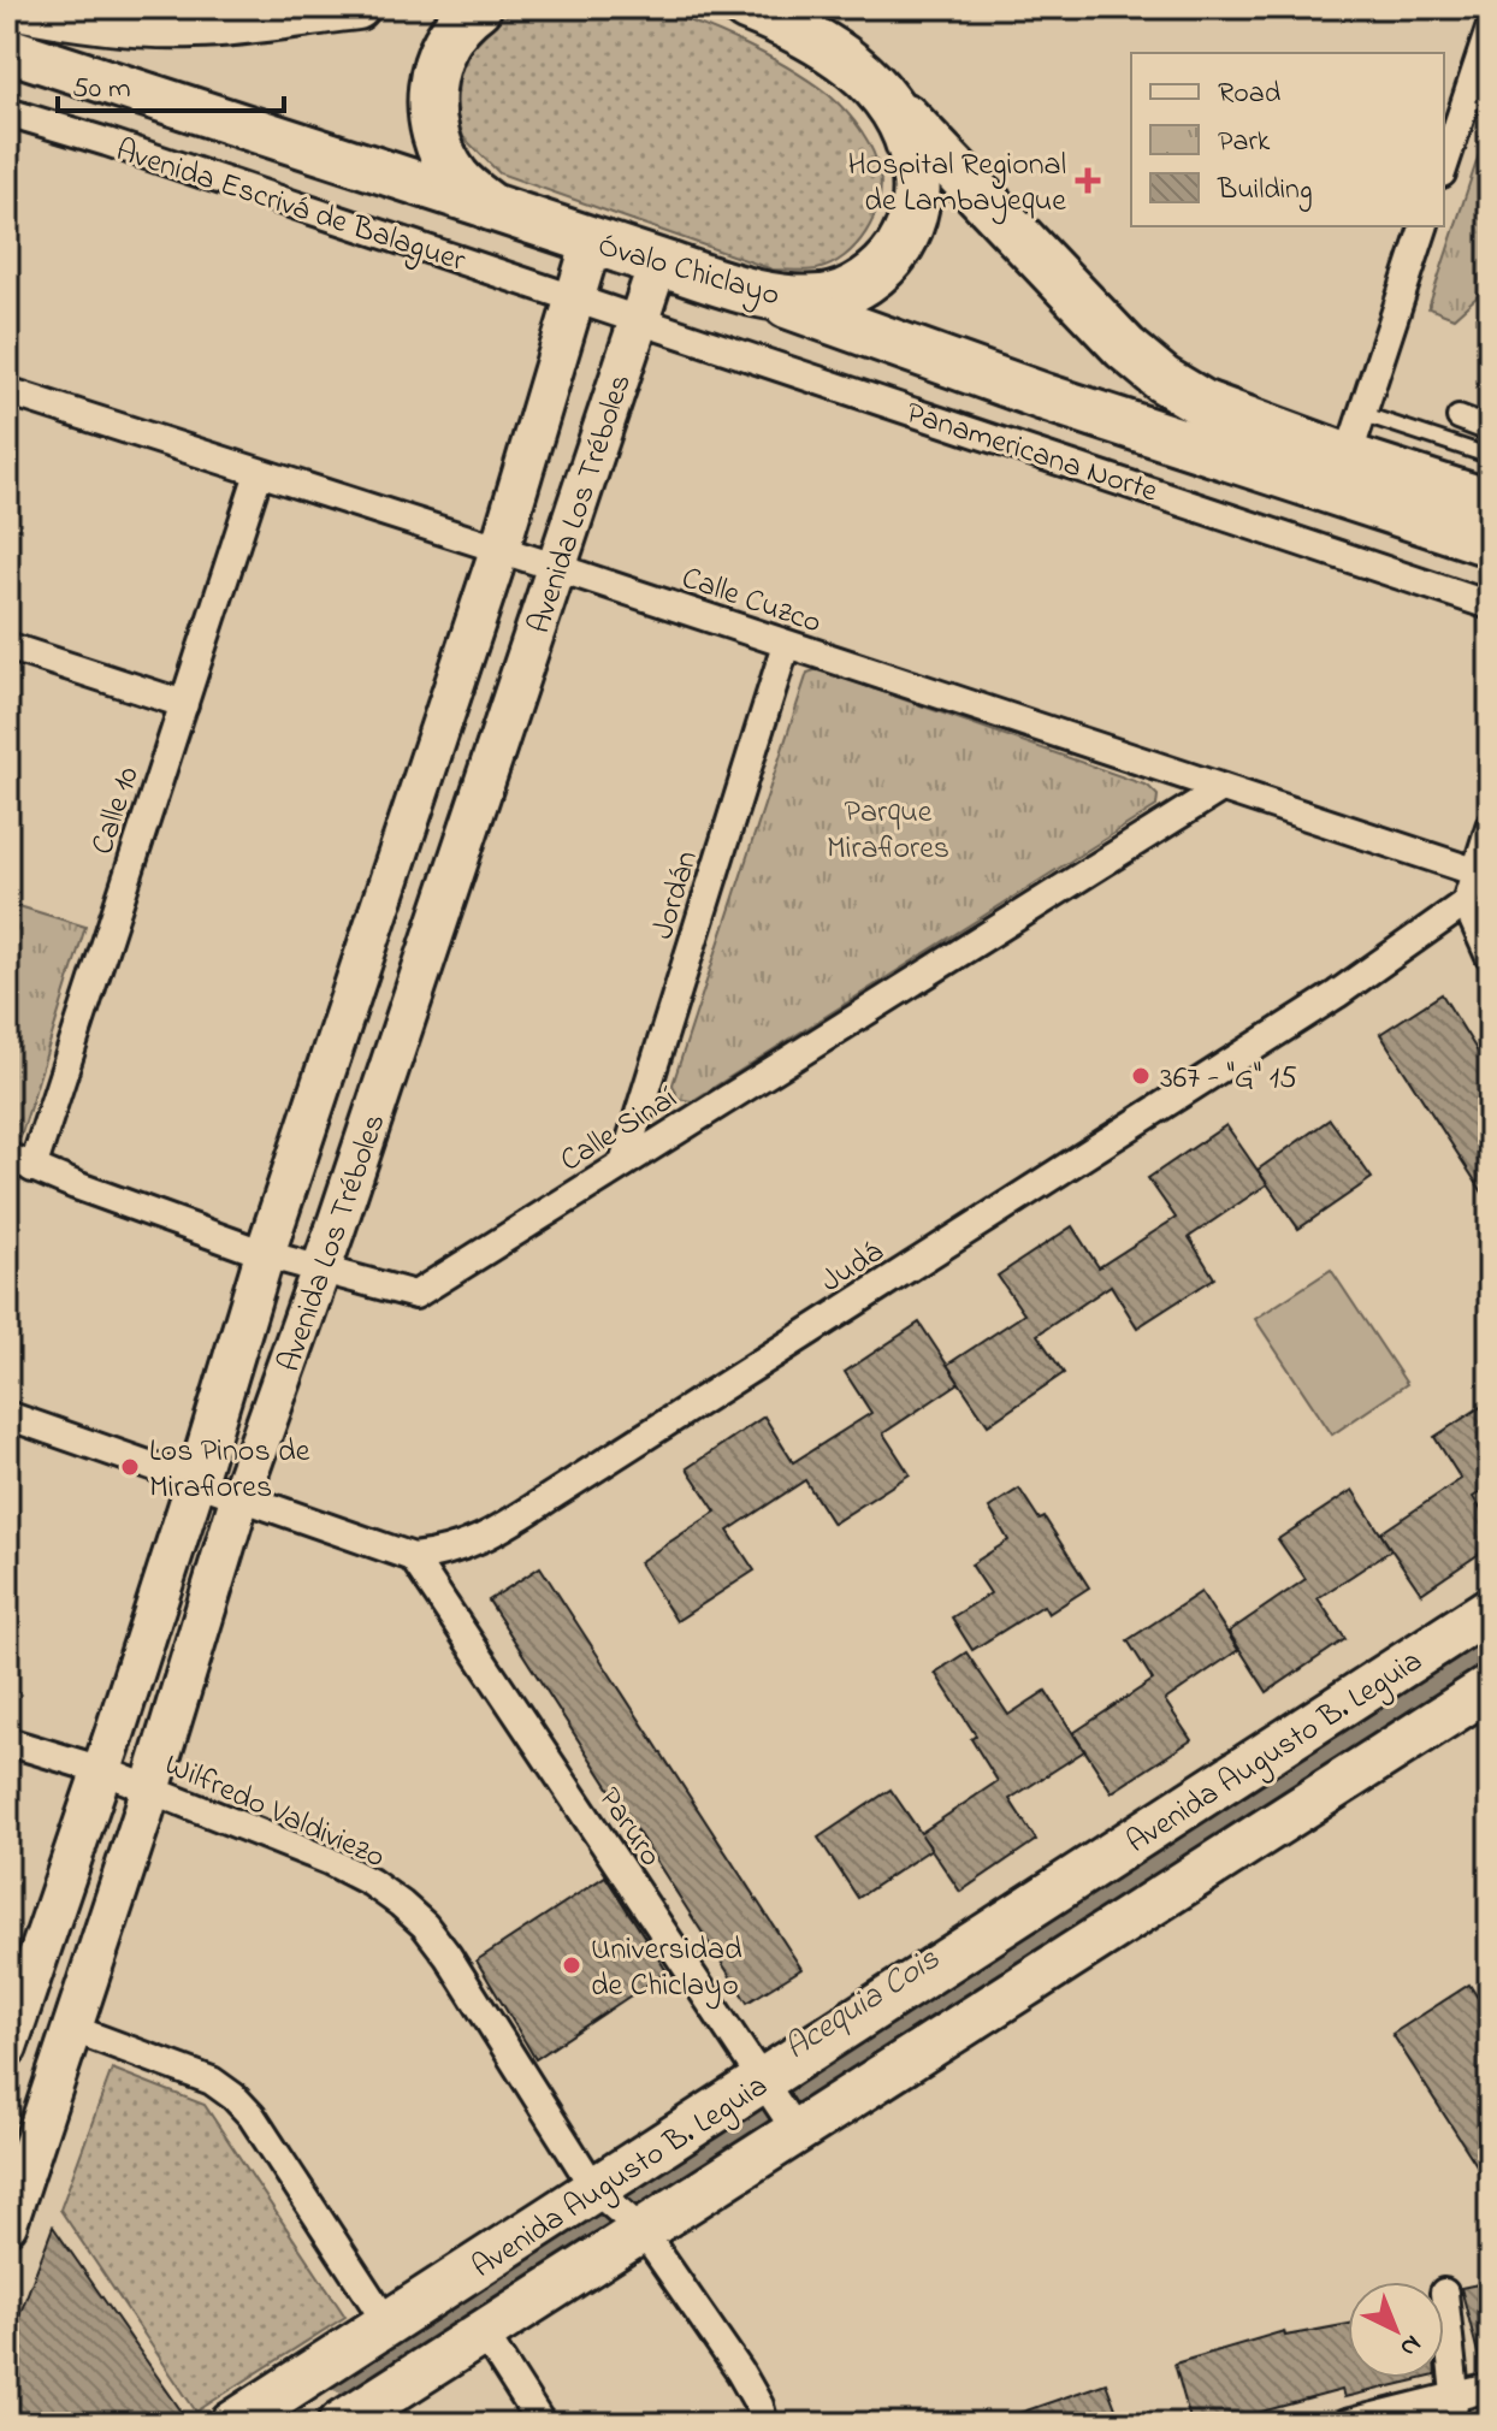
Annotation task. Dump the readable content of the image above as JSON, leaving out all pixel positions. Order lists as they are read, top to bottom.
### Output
{
  "streets": {
    "highway": ["Óvalo Chiclayo", "Panamericana Norte"],
    "main road": ["Avenida Escrivá de Balaguer", "Avenida Los Tréboles", "Avenida Augusto B. Leguia"],
    "street": [
      "Calle Cuzco",
      "Calle 10",
      "Jordán",
      "Calle Sinaí",
      "Judá",
      "Wilfredo Valdiviezo",
      "Paruro"
    ]
  },
  "crossings": [
    ["Avenida Escrivá de Balaguer", "Óvalo Chiclayo"],
    ["Avenida Escrivá de Balaguer", "Panamericana Norte"],
    ["Avenida Escrivá de Balaguer", "Avenida Los Tréboles"],
    ["Óvalo Chiclayo", "Panamericana Norte"],
    ["Óvalo Chiclayo", "Avenida Los Tréboles"],
    ["Panamericana Norte", "Avenida Los Tréboles"],
    ["Avenida Los Tréboles", "Calle Cuzco"],
    ["Avenida Los Tréboles", "Calle Sinaí"],
    ["Avenida Los Tréboles", "Wilfredo Valdiviezo"],
    ["Calle Cuzco", "Calle 10"],
    ["Calle Cuzco", "Jordán"],
    ["Calle Cuzco", "Calle Sinaí"],
    ["Calle 10", "Calle Sinaí"],
    ["Jordán", "Calle Sinaí"],
    ["Judá", "Paruro"],
    ["Avenida Augusto B. Leguia", "Wilfredo Valdiviezo"],
    ["Avenida Augusto B. Leguia", "Paruro"]
  ],
  "water": ["Acequia Cois"],
  "parks": ["Parque Miraflores"],
  "places": {
    "health": ["Hospital Regional de Lambayeque"],
    "other": ["367 - \"G\" 15", "Los Pinos de Miraflores", "Universidad de Chiclayo"]
  },
  "legend": ["Road", "Park", "Building"],
  "scale_bar": "50 m",
  "north": "bottom right"
}
